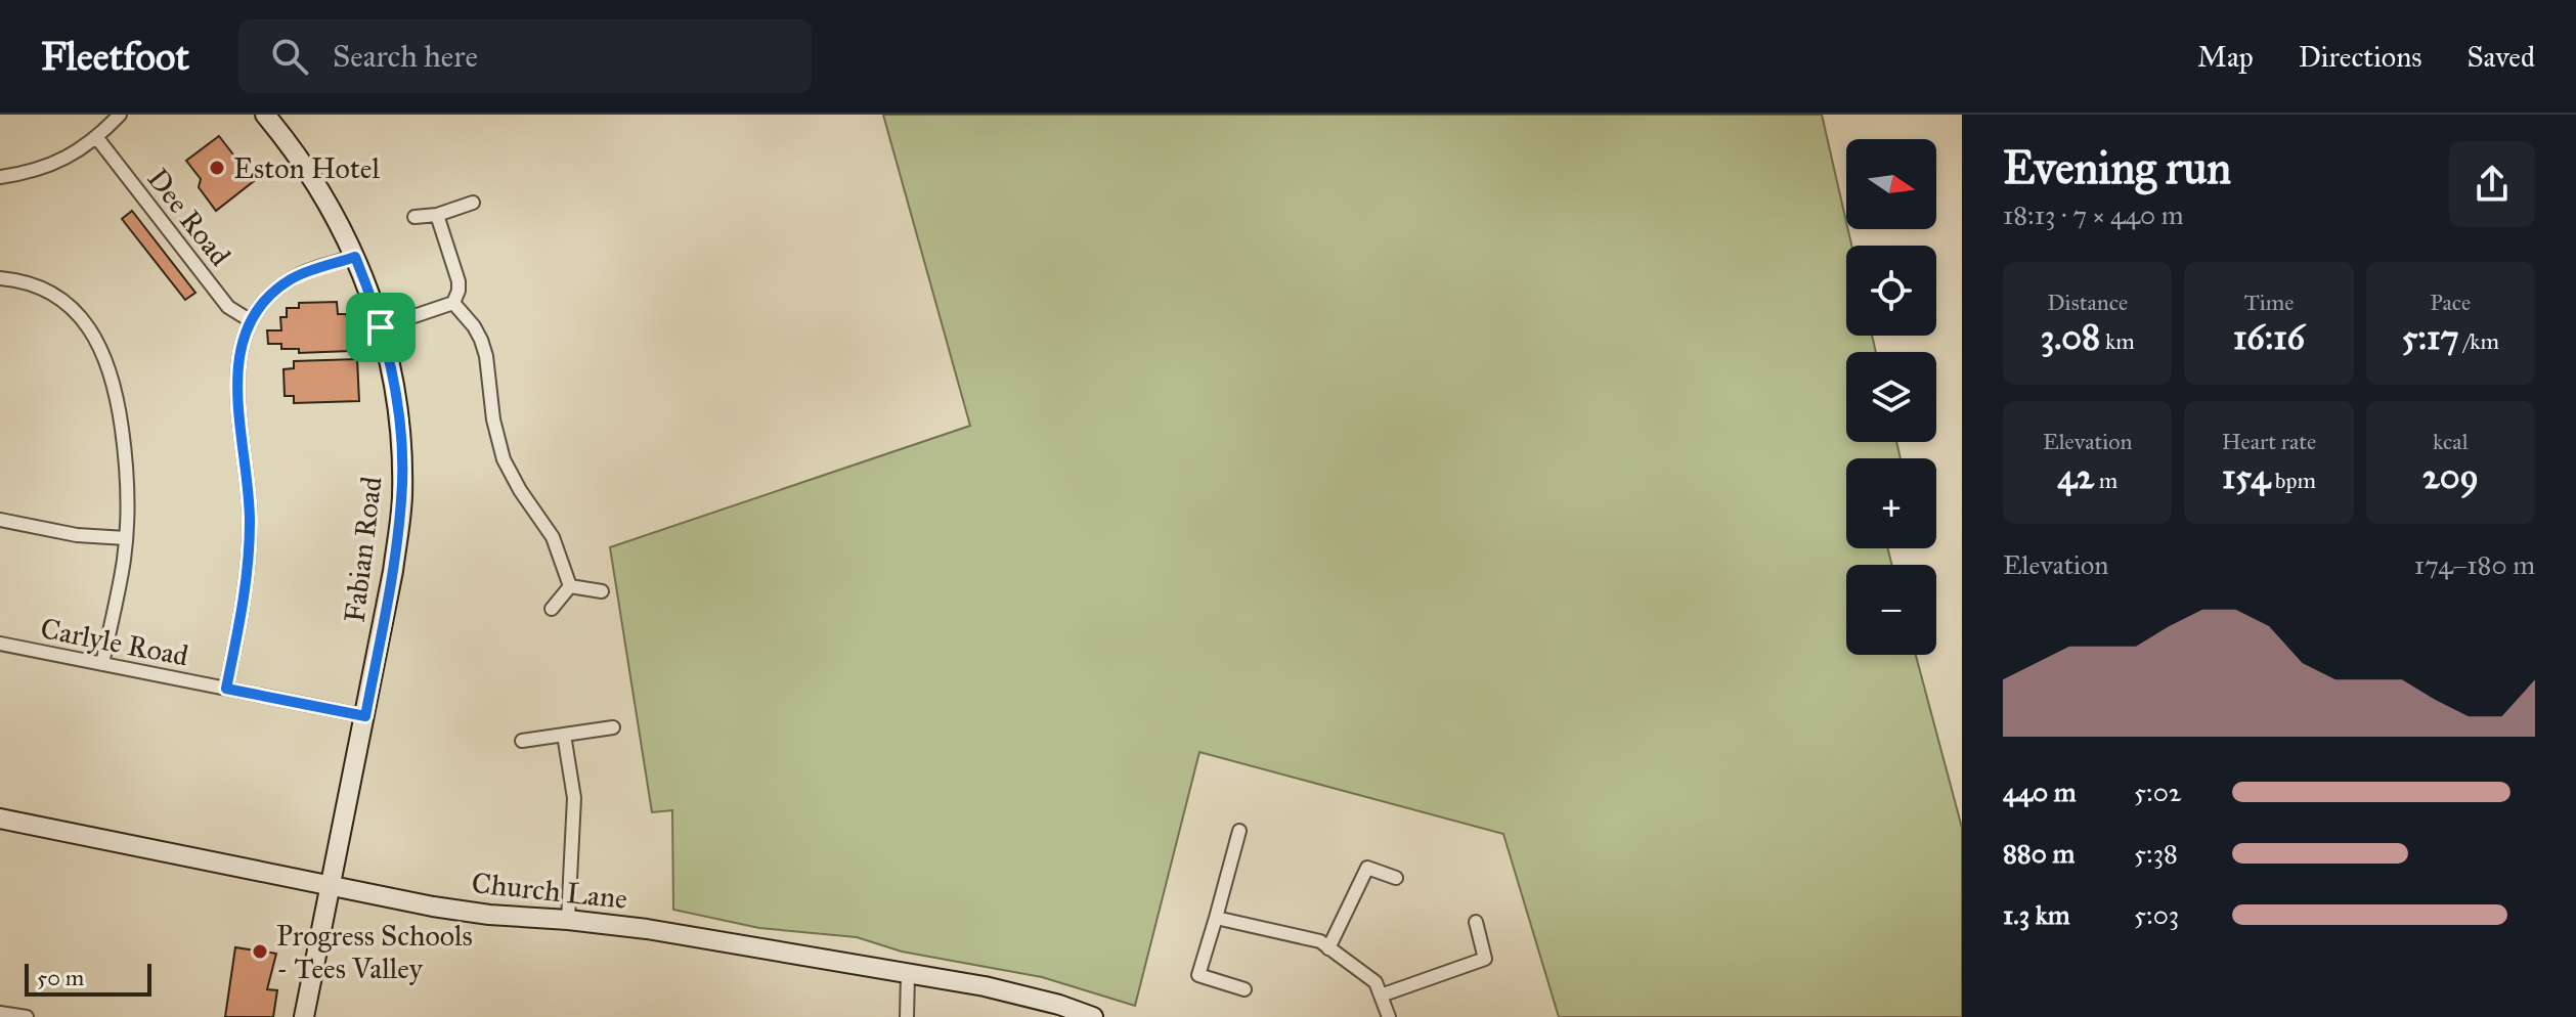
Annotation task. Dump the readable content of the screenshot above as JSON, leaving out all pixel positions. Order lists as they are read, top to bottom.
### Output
{
  "streets": {
    "street": [
      "Dee Road",
      "Fabian Road",
      "Carlyle Road",
      "Church Lane"
    ]
  },
  "crossings": [
    ["Fabian Road", "Carlyle Road"],
    ["Fabian Road", "Church Lane"]
  ],
  "places": ["Eston Hotel", "Progress Schools - Tees Valley"],
  "scale_bar": "50 m",
  "north": "right",
  "page": {
    "header": "Fleetfoot",
    "search": "Search here",
    "nav": ["Map", "Directions", "Saved"],
    "heading": ["Evening run", "18:13 · 7 × 440 m"],
    "map_buttons": ["+", "−"],
    "stats": [
      ["Distance", "3.08 km"],
      ["Time", "16:16"],
      ["Pace", "5:17 /km"],
      ["Elevation", "42 m"],
      ["Heart rate", "154 bpm"],
      ["kcal", "209"]
    ],
    "chart": ["Elevation", "174–180 m"],
    "list": [
      {
        "name": "440 m",
        "note": "5:02"
      },
      {
        "name": "880 m",
        "note": "5:38"
      },
      {
        "name": "1.3 km",
        "note": "5:03"
      }
    ],
    "scale": "50 m"
  }
}
